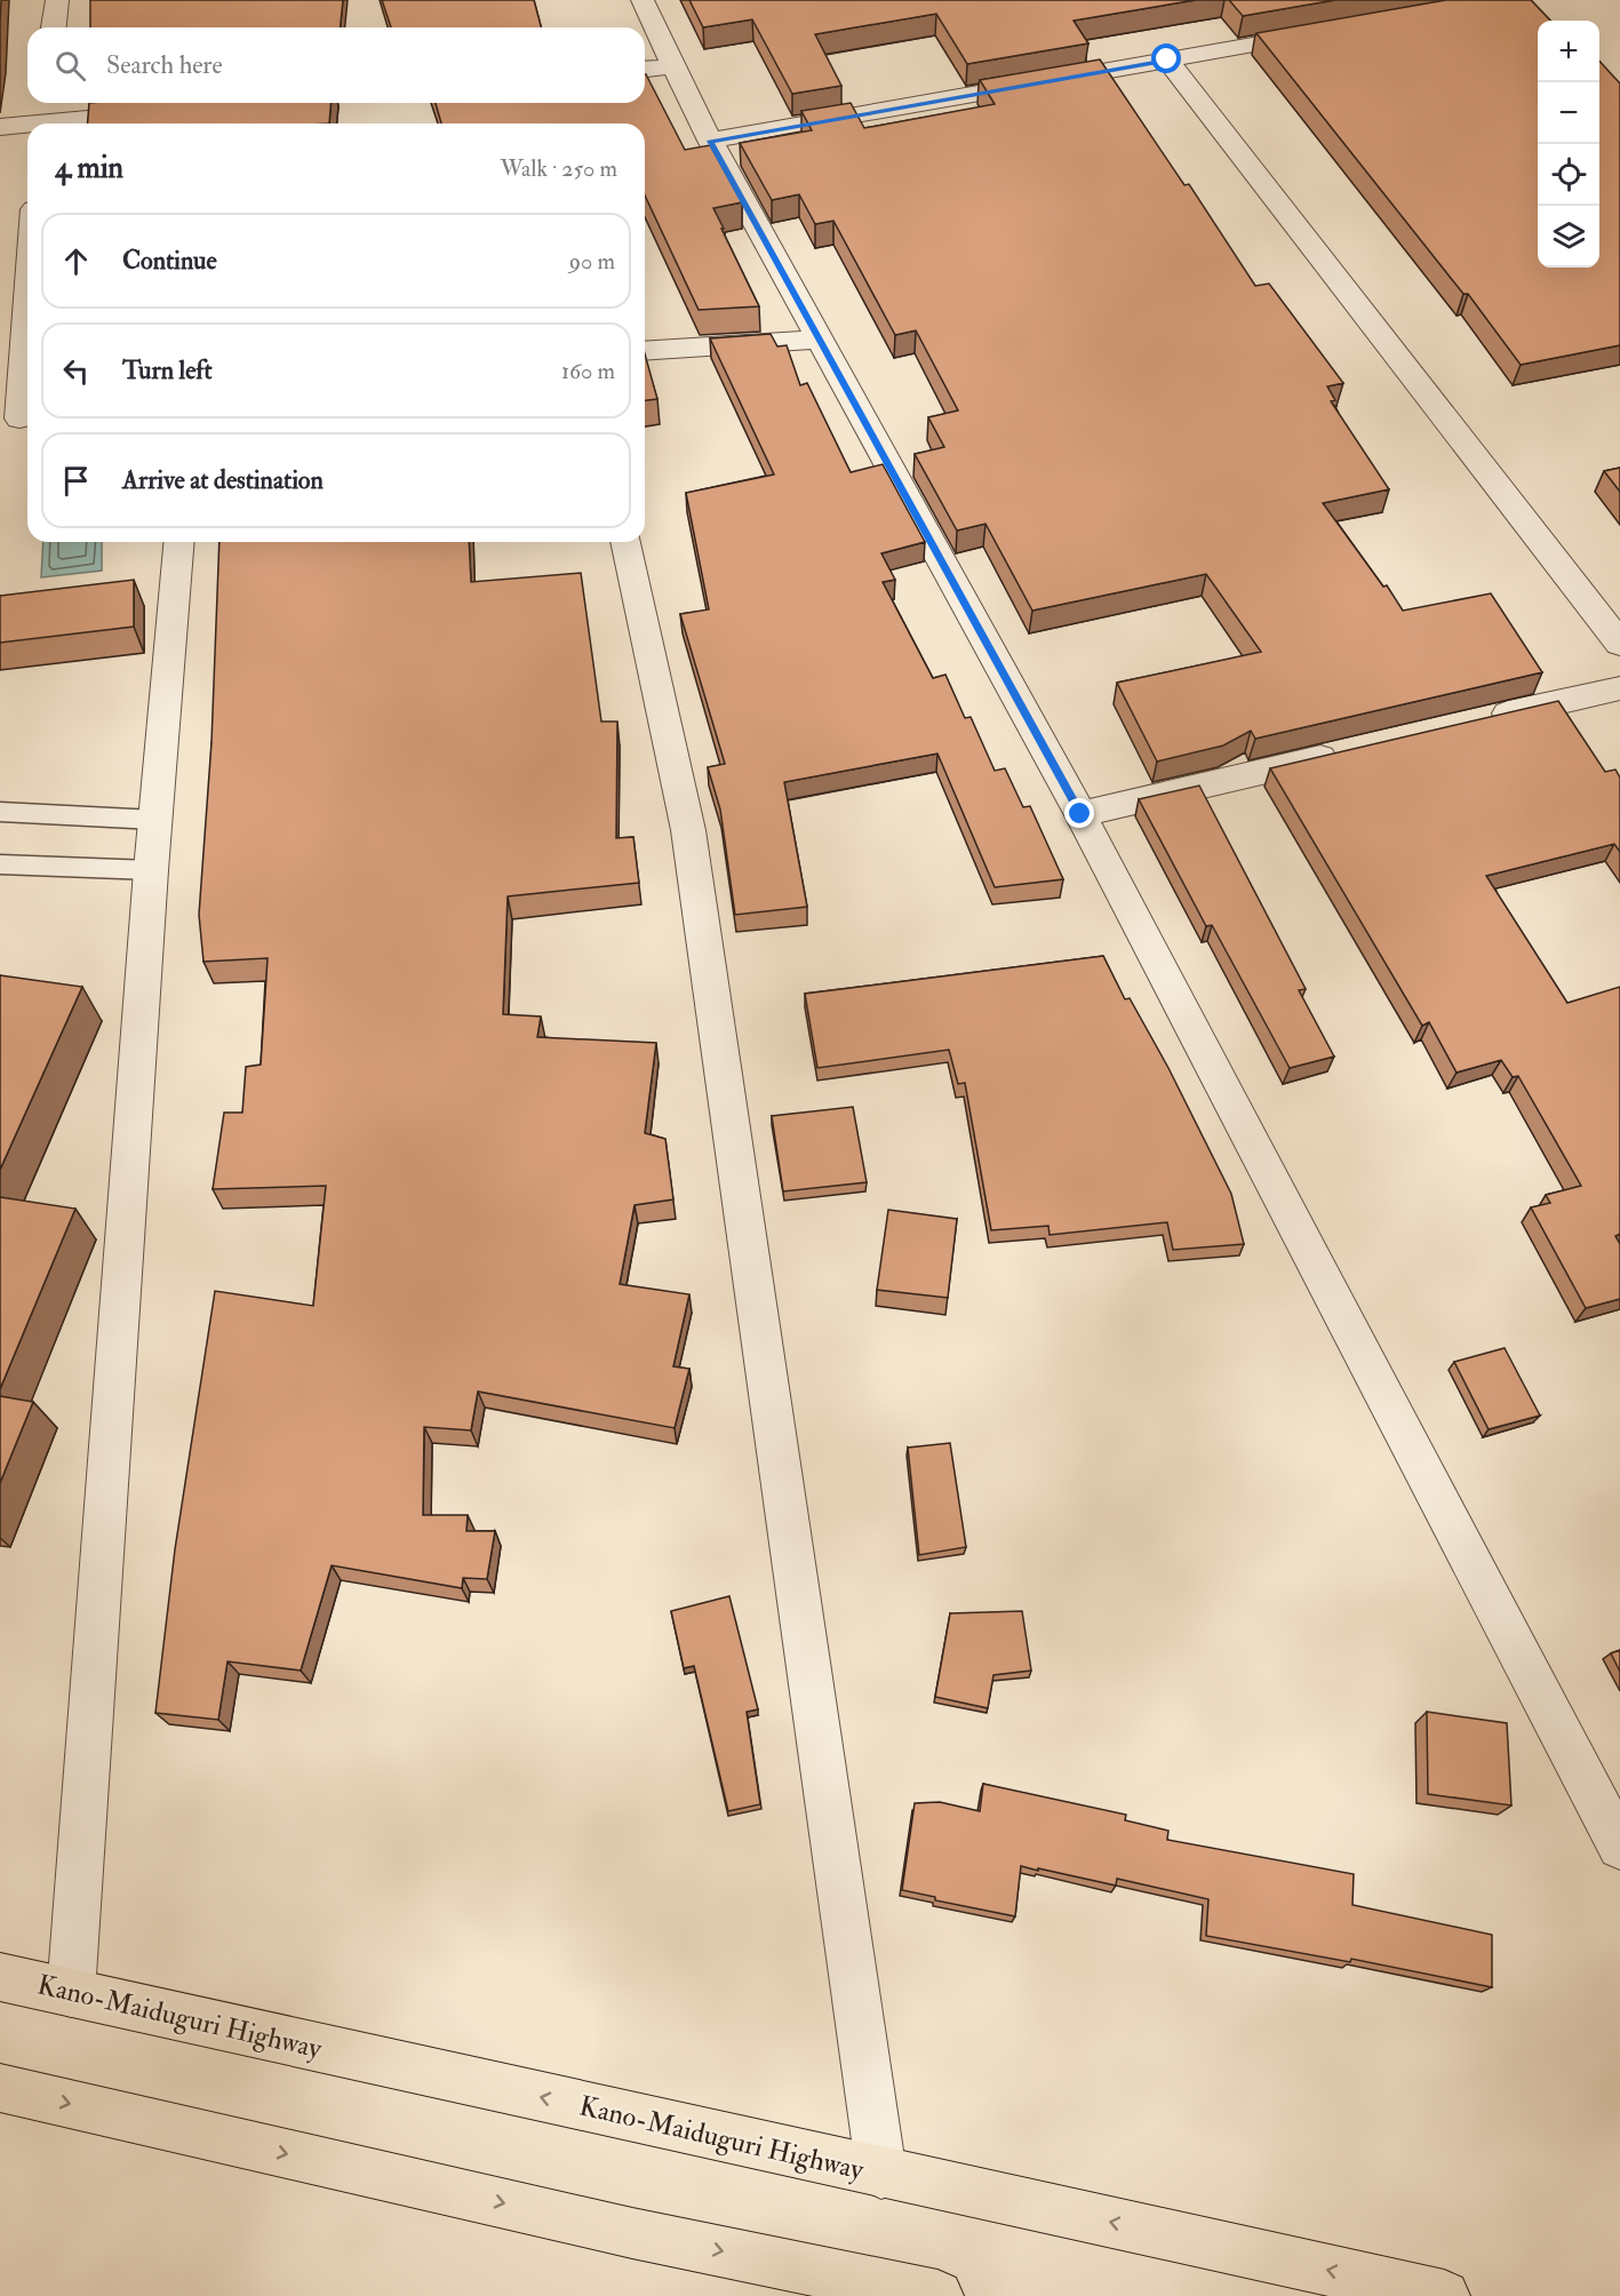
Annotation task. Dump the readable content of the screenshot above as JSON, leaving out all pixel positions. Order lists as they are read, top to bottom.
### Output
{
  "streets": {
    "highway": ["Kano-Maiduguri Highway"]
  },
  "page": {
    "map_buttons": ["+", "−"],
    "search": "Search here",
    "heading": ["4 min", "Walk · 250 m"],
    "list": [
      ["Continue", "90 m"],
      ["Turn left", "160 m"],
      "Arrive at destination"
    ]
  }
}
